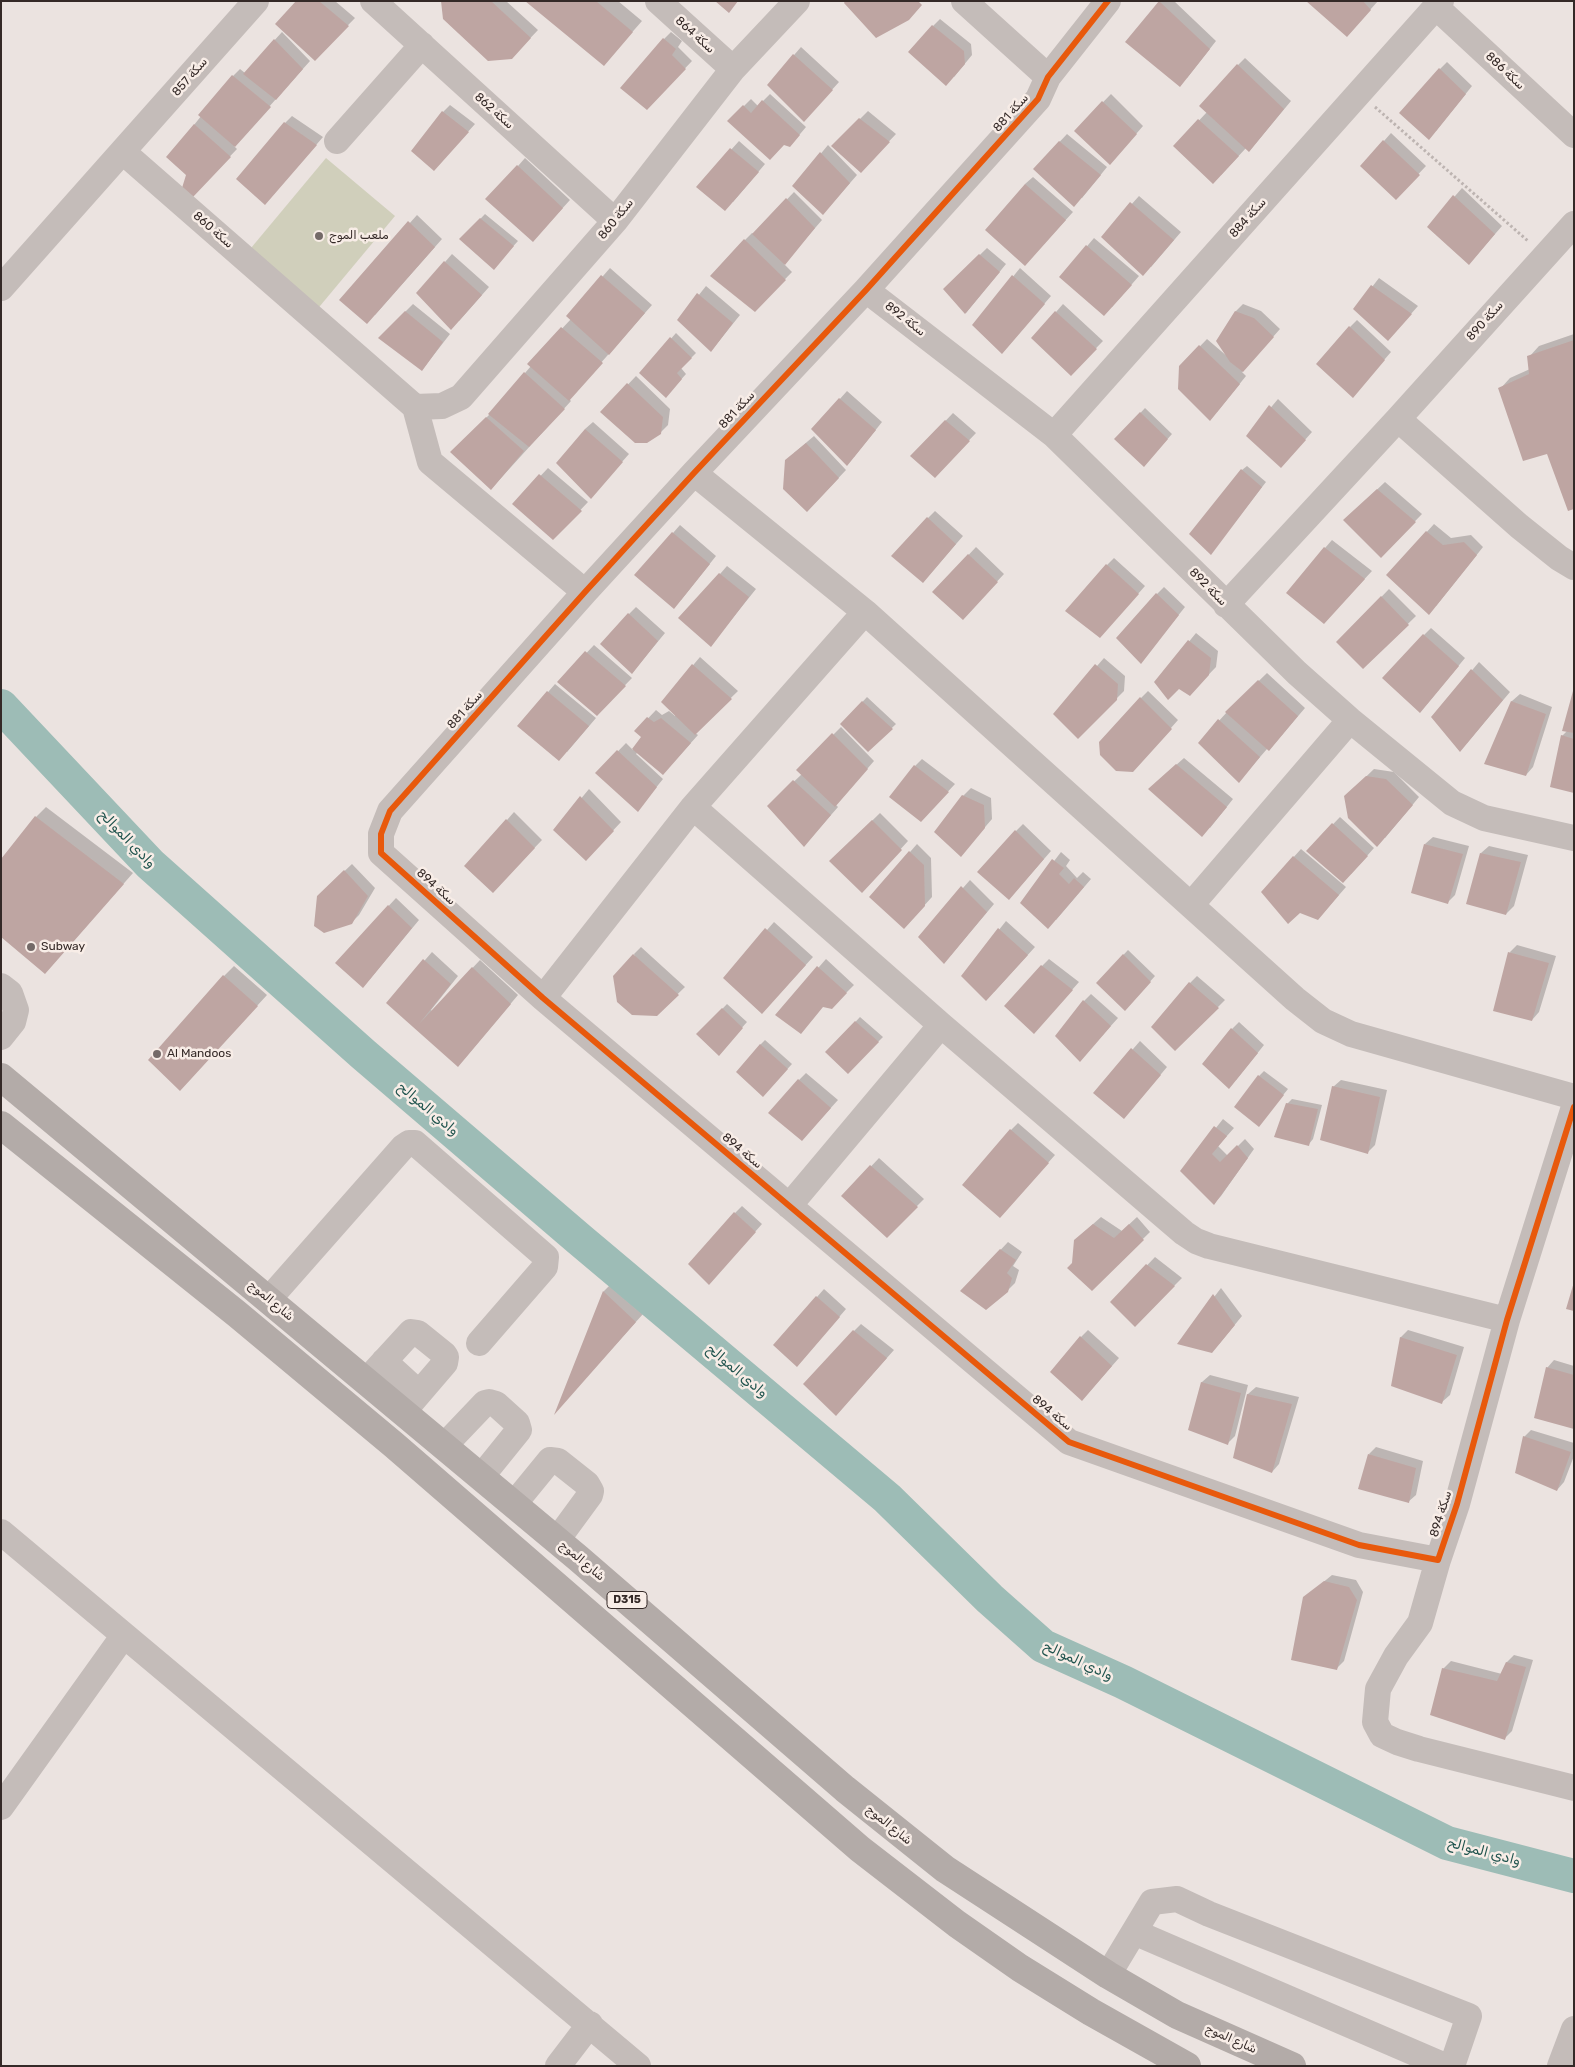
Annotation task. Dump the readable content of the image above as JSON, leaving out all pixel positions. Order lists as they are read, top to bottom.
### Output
{
  "streets": {
    "main road": ["شارع الموج", "D315"],
    "street": [
      "سكة 864",
      "سكة 886",
      "سكة 857",
      "سكة 862",
      "سكة 881",
      "سكة 884",
      "سكة 860",
      "سكة 892",
      "سكة 890",
      "سكة 894"
    ]
  },
  "crossings": [
    ["سكة 864", "سكة 860"],
    ["سكة 886", "سكة 884"],
    ["سكة 857", "سكة 860"],
    ["سكة 862", "سكة 860"],
    ["سكة 881", "سكة 892"],
    ["سكة 881", "سكة 894"],
    ["سكة 884", "سكة 892"],
    ["سكة 892", "سكة 890"]
  ],
  "water": ["وادي الموالح"],
  "places": ["ملعب الموج", "Subway", "Al Mandoos"]
}
